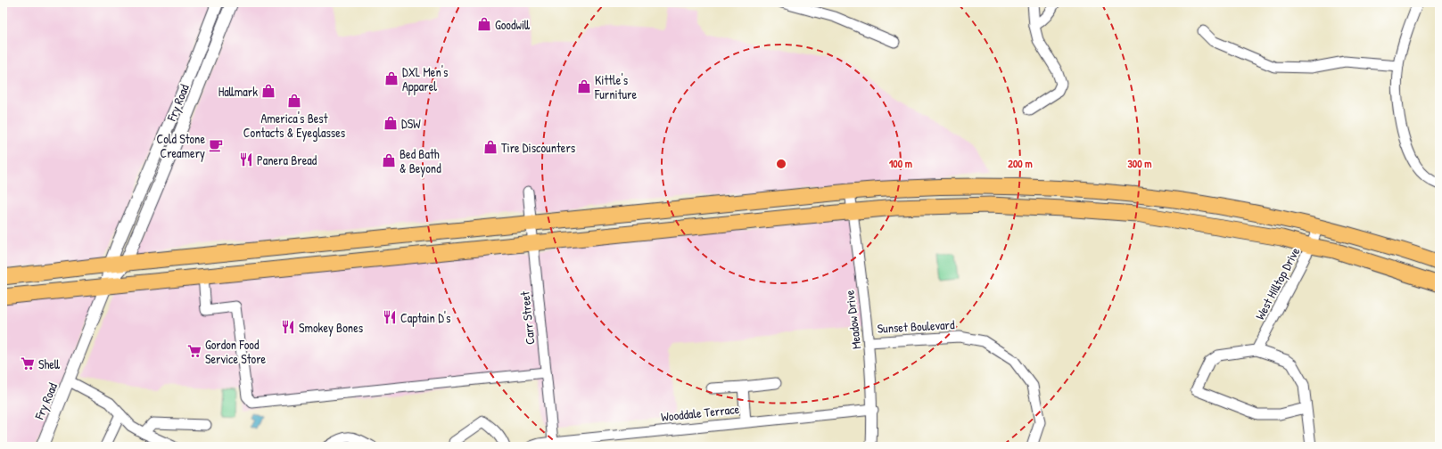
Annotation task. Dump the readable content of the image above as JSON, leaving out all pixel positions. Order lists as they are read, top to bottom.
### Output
{
  "streets": {
    "street": [
      "Fry Road",
      "West Hilltop Drive",
      "Carr Street",
      "Meadow Drive",
      "Sunset Boulevard",
      "Wooddale Terrace"
    ]
  },
  "crossings": [
    ["Carr Street", "Wooddale Terrace"],
    ["Meadow Drive", "Sunset Boulevard"],
    ["Meadow Drive", "Wooddale Terrace"]
  ],
  "places": {
    "shop": [
      "Goodwill",
      "DXL Men's Apparel",
      "Kittle's Furniture",
      "Hallmark",
      "America's Best Contacts & Eyeglasses",
      "DSW",
      "Tire Discounters",
      "Bed Bath & Beyond"
    ],
    "cafe": ["Cold Stone Creamery"],
    "restaurant": ["Panera Bread", "Captain D's", "Smokey Bones"],
    "supermarket": ["Gordon Food Service Store", "Shell"]
  },
  "rings": ["100 m", "200 m", "300 m"]
}
